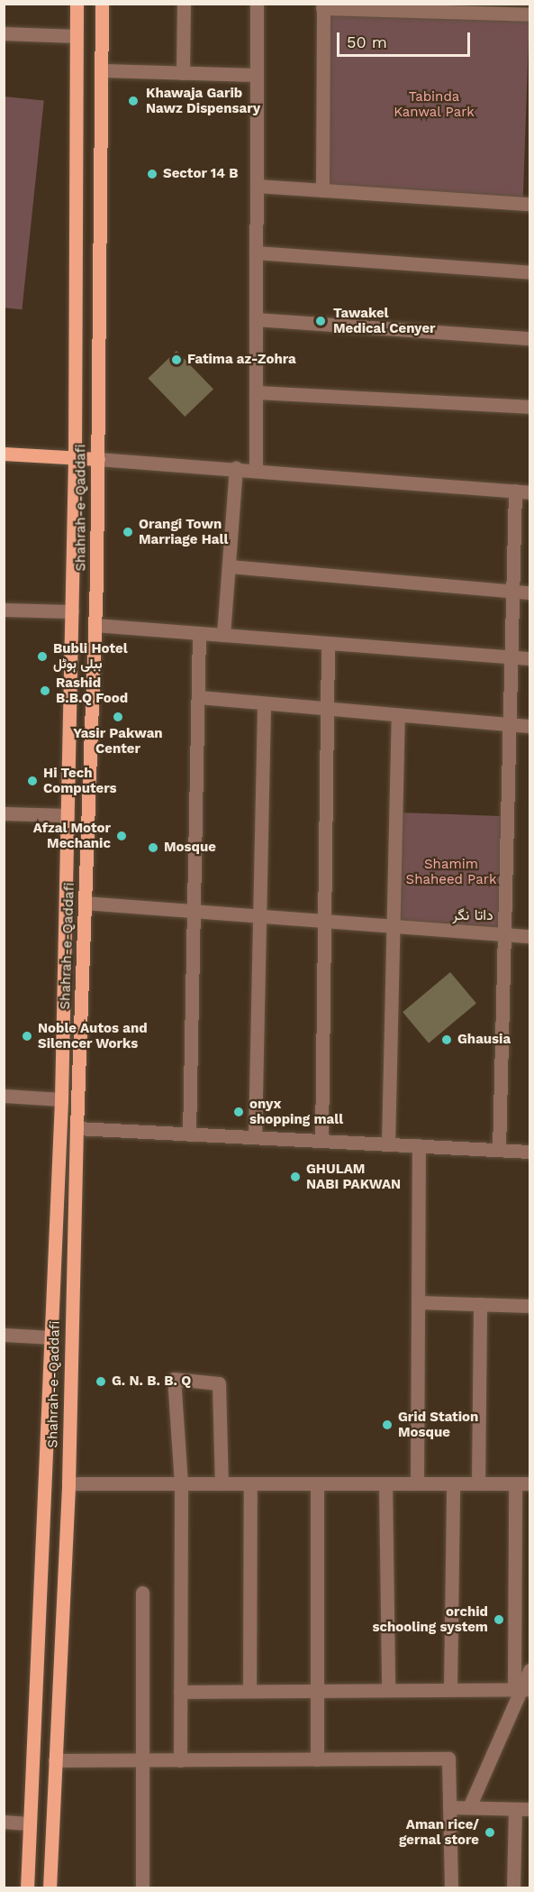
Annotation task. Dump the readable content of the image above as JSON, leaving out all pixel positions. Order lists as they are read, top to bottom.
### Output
{
  "streets": {
    "main road": ["Shahrah-e-Qaddafi"]
  },
  "districts": ["داتا نگر"],
  "parks": ["Tabinda Kanwal Park", "Shamim Shaheed Park"],
  "places": [
    "Khawaja Garib Nawz Dispensary",
    "Sector 14 B",
    "Tawakel Medical Cenyer",
    "Fatima az-Zohra",
    "Orangi Town Marriage Hall",
    "Bubli Hotel ببلی ہوٹل",
    "Rashid B.B.Q Food",
    "Yasir Pakwan Center",
    "Hi Tech Computers",
    "Afzal Motor Mechanic",
    "Mosque",
    "Noble Autos and Silencer Works",
    "Ghausia",
    "onyx shopping mall",
    "GHULAM NABI PAKWAN",
    "G. N. B. B. Q",
    "Grid Station Mosque",
    "orchid schooling system",
    "Aman rice/ gernal store"
  ],
  "scale_bar": "50 m"
}
